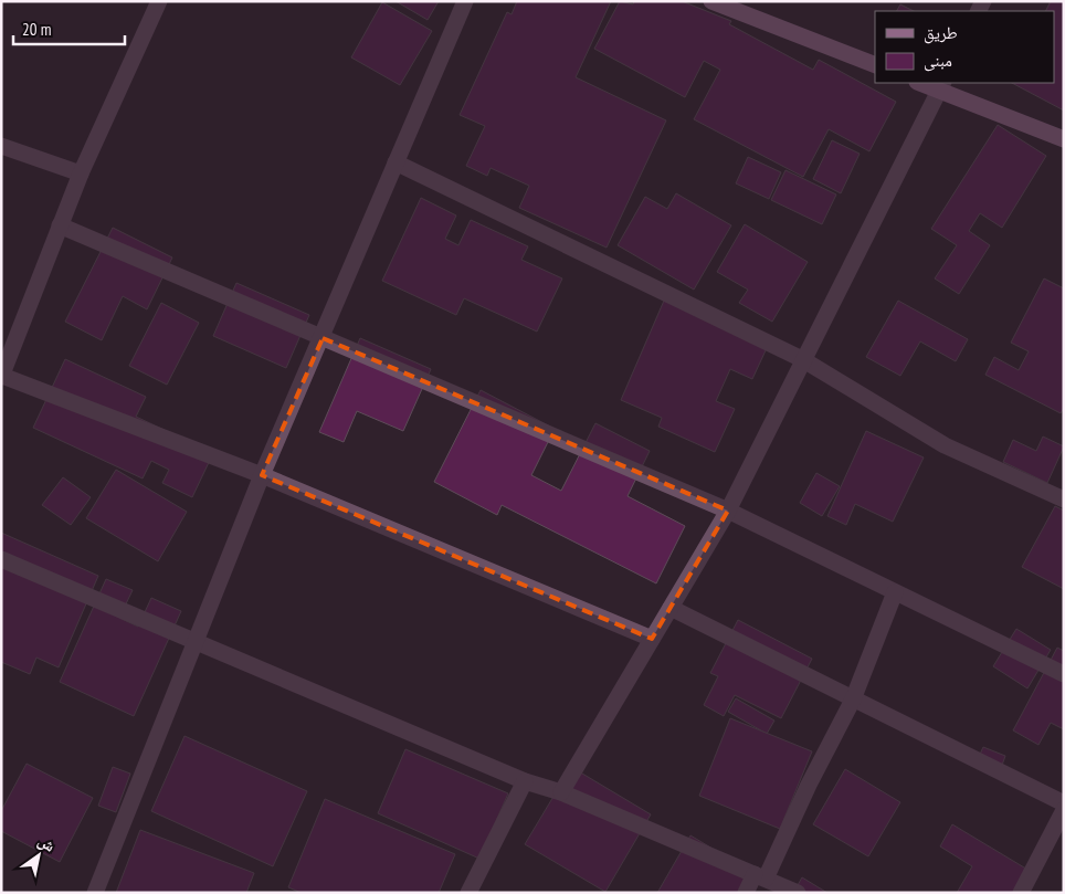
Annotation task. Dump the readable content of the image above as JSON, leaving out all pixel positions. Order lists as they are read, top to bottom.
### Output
{
  "legend": ["طريق", "مبنى"],
  "scale_bar": "20 m",
  "north": "top right"
}
